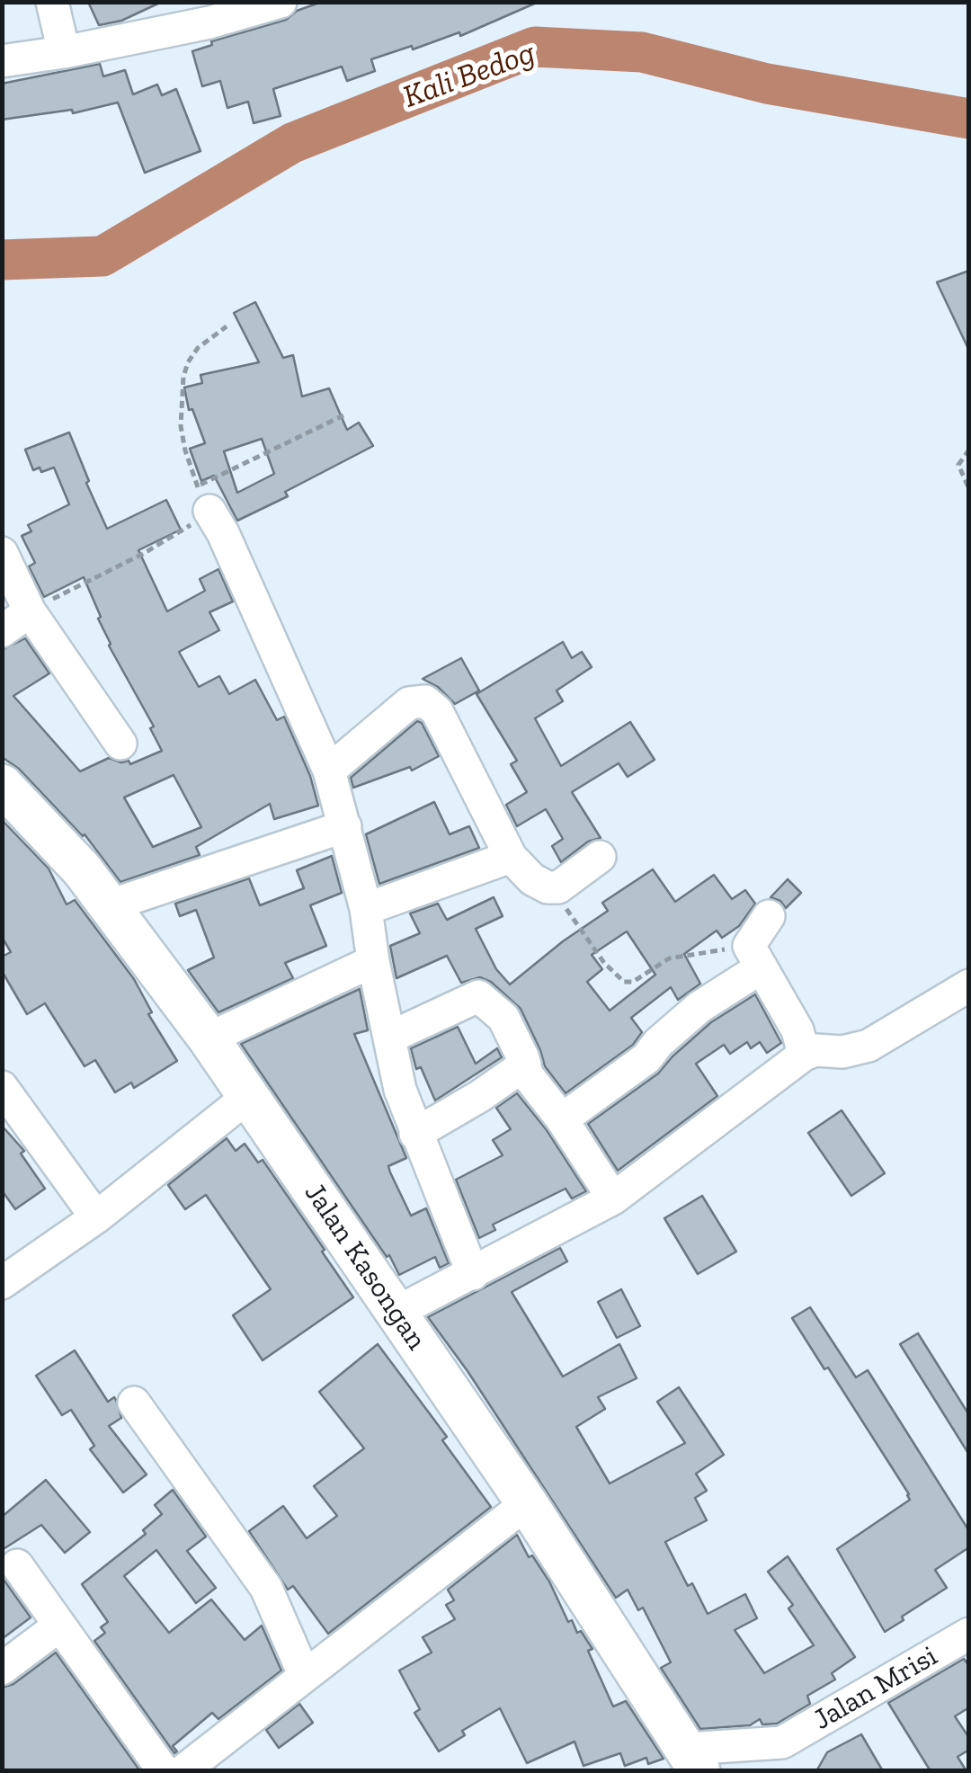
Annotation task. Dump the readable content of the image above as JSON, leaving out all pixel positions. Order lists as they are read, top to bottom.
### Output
{
  "streets": {
    "main road": ["Jalan Kasongan"],
    "street": ["Jalan Mrisi"]
  },
  "water": ["Kali Bedog"]
}
